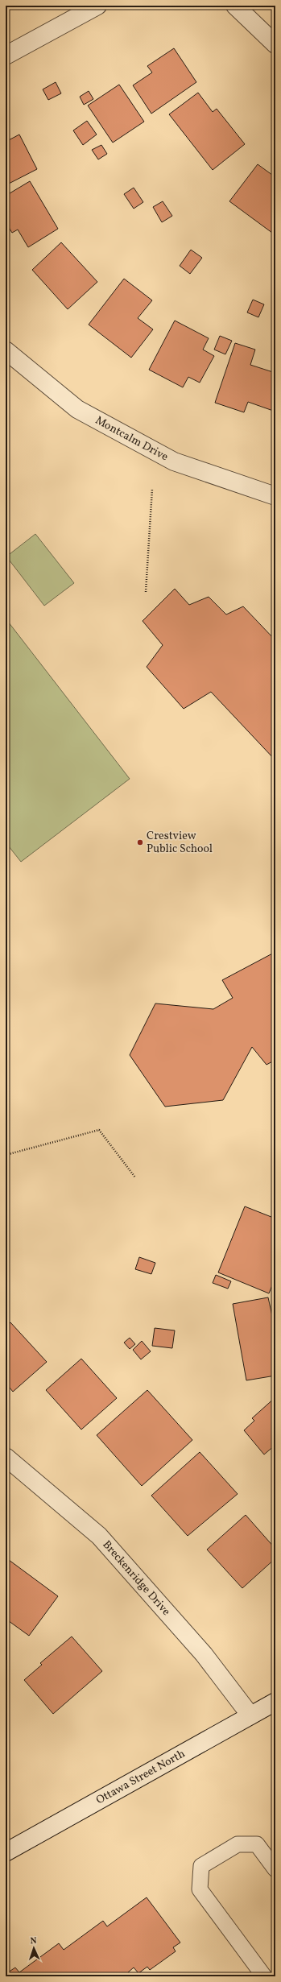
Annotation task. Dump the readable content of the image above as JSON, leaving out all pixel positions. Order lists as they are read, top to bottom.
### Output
{
  "streets": {
    "street": ["Montcalm Drive", "Breckenridge Drive", "Ottawa Street North"]
  },
  "crossings": [
    ["Breckenridge Drive", "Ottawa Street North"]
  ],
  "places": ["Crestview Public School"],
  "north": "top"
}
